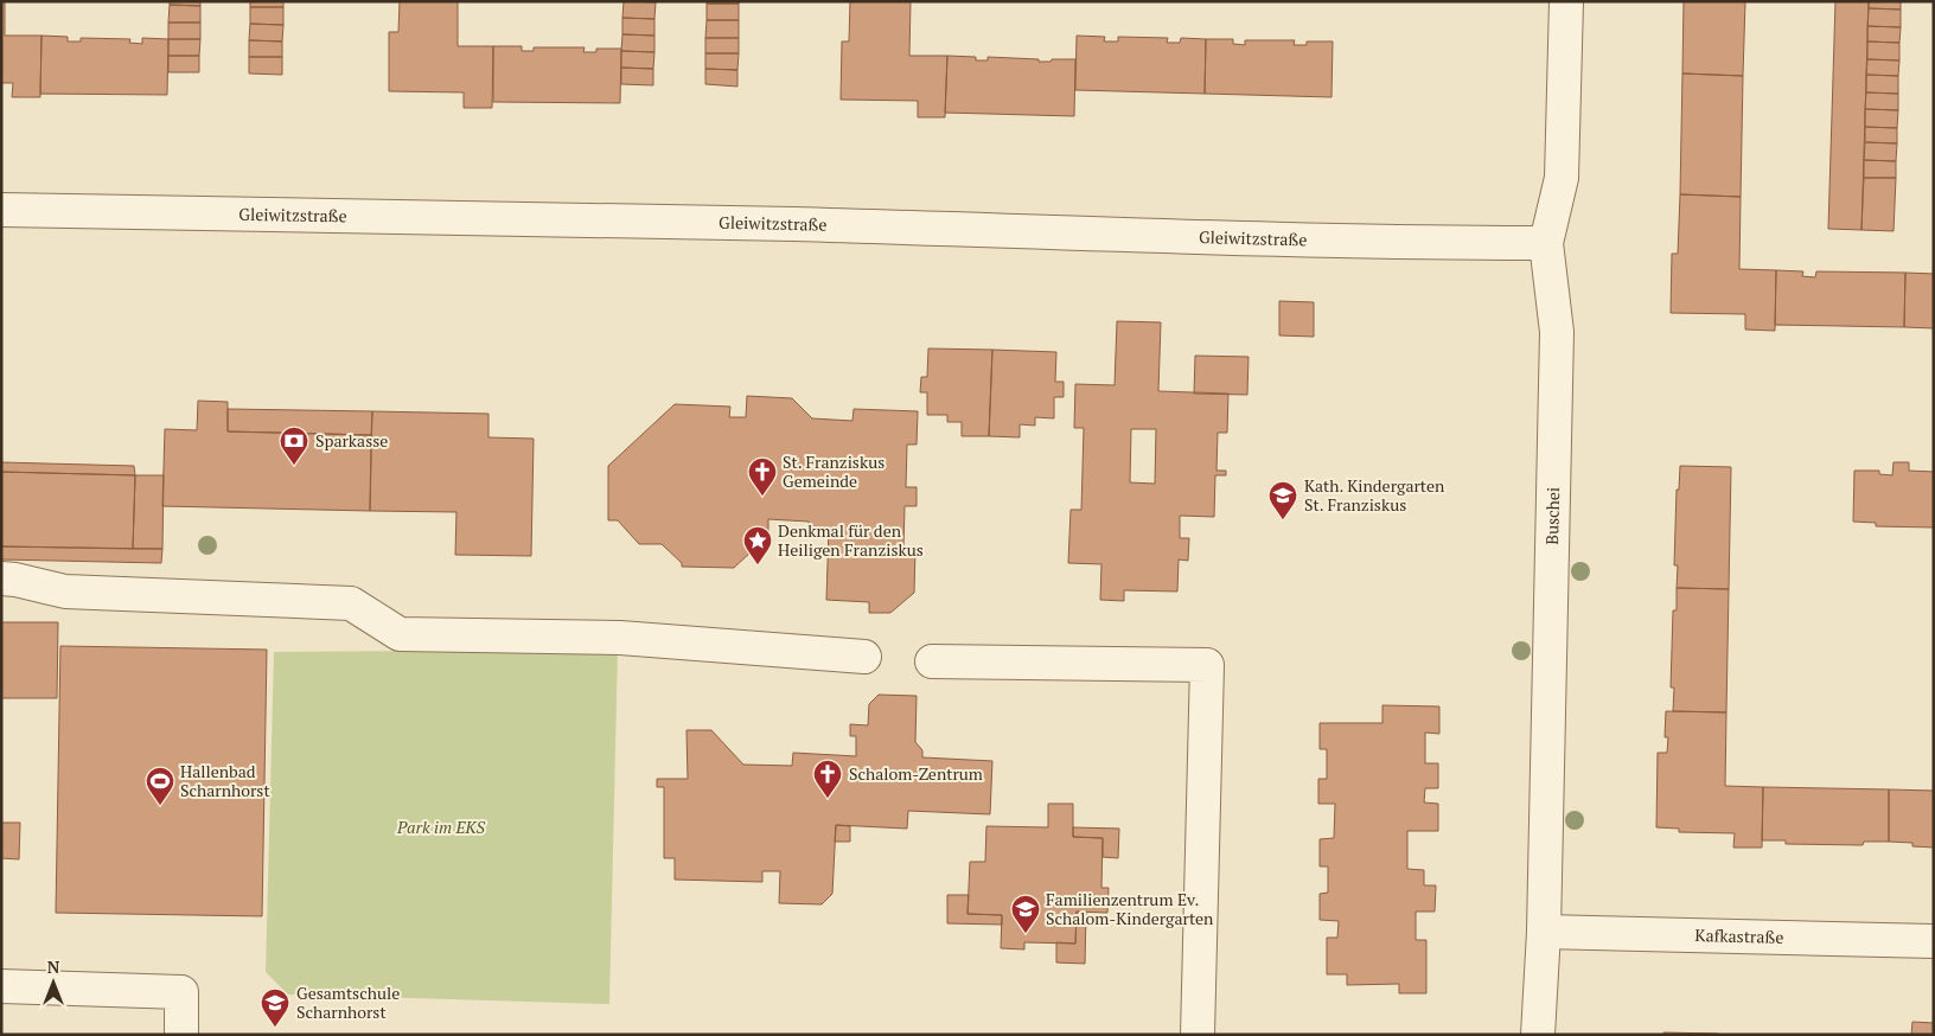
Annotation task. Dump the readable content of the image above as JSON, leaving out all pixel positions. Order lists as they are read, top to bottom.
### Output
{
  "streets": {
    "street": ["Gleiwitzstraße", "Buschei", "Kafkastraße"]
  },
  "crossings": [
    ["Gleiwitzstraße", "Buschei"],
    ["Buschei", "Kafkastraße"]
  ],
  "parks": ["Park im EKS"],
  "places": {
    "bank": ["Sparkasse"],
    "church": ["St. Franziskus Gemeinde", "Schalom-Zentrum"],
    "school or university": ["Kath. Kindergarten St. Franziskus", "Familienzentrum Ev. Schalom-Kindergarten", "Gesamtschule Scharnhorst"],
    "place": ["Denkmal für den Heiligen Franziskus"],
    "sports": ["Hallenbad Scharnhorst"]
  },
  "north": "top"
}
